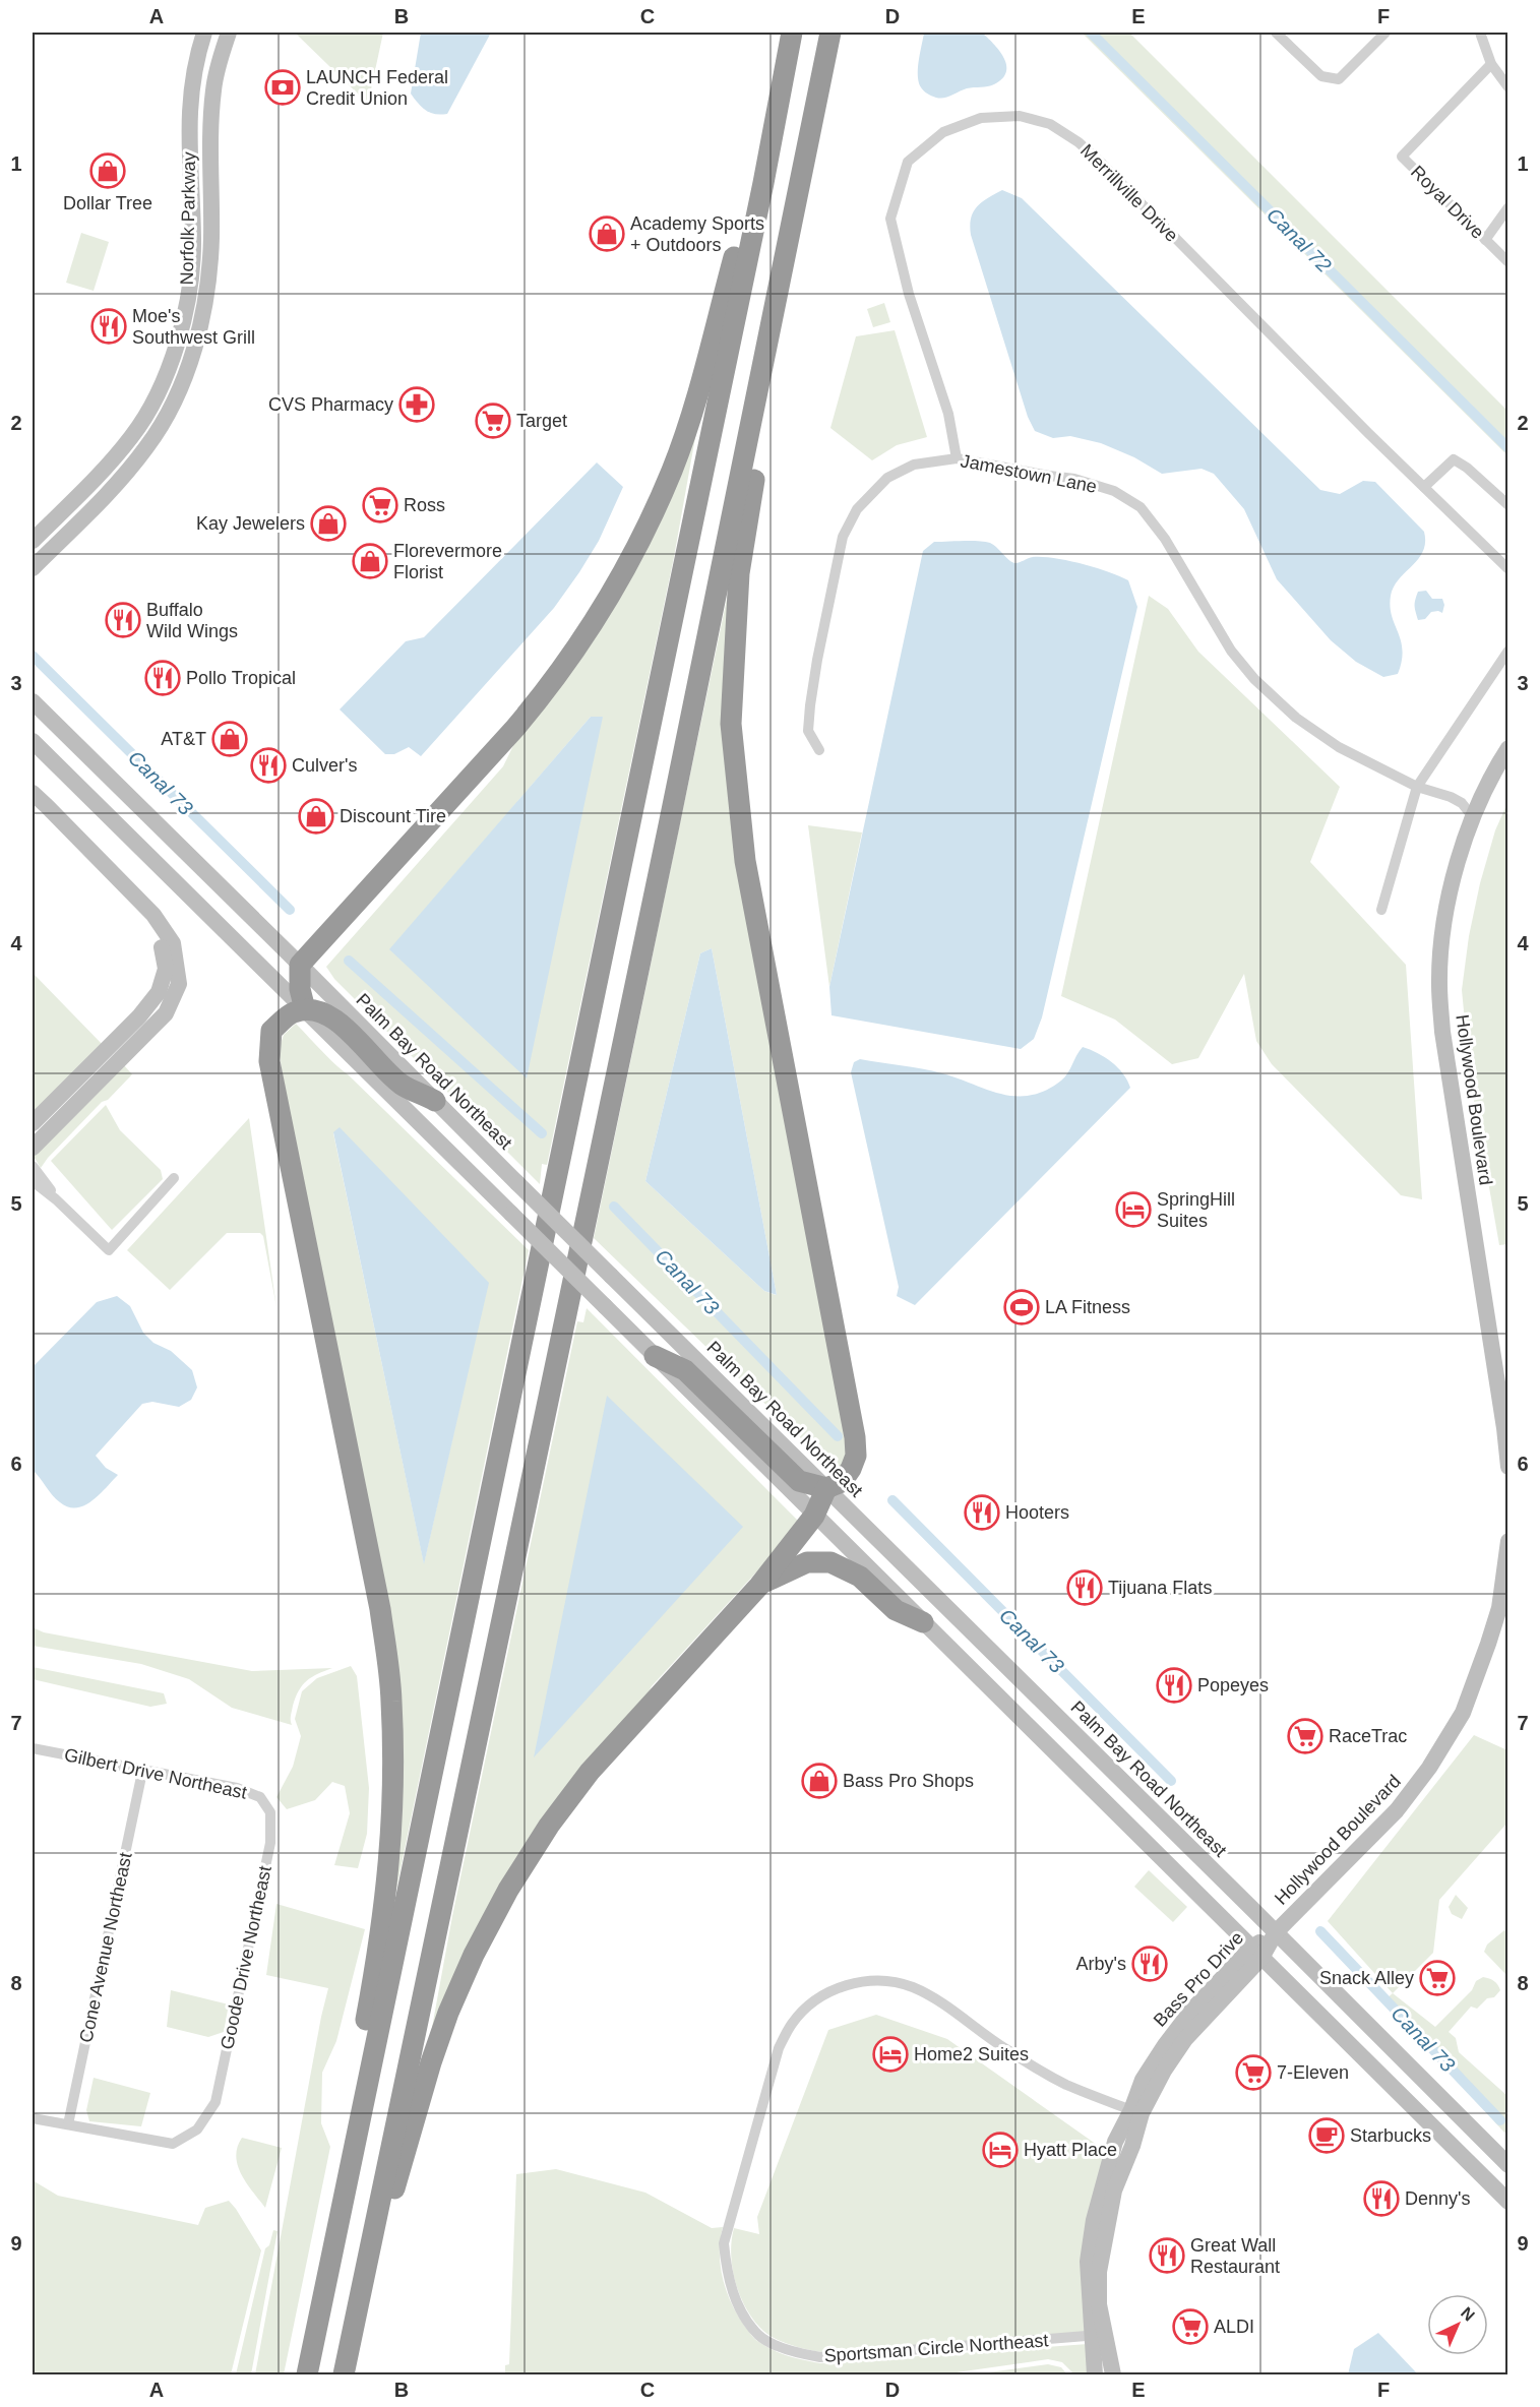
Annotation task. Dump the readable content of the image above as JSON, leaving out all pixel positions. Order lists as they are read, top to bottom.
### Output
{
  "streets": {
    "street": [
      "Merrillville Drive",
      "Royal Drive",
      "Norfolk Parkway",
      "Jamestown Lane",
      "Palm Bay Road Northeast",
      "Hollywood Boulevard",
      "Gilbert Drive Northeast",
      "Cone Avenue Northeast",
      "Goode Drive Northeast",
      "Bass Pro Drive",
      "Sportsman Circle Northeast"
    ]
  },
  "crossings": [
    ["Merrillville Drive", "Jamestown Lane"],
    ["Jamestown Lane", "Hollywood Boulevard"],
    ["Palm Bay Road Northeast", "Hollywood Boulevard"],
    ["Palm Bay Road Northeast", "Bass Pro Drive"],
    ["Hollywood Boulevard", "Bass Pro Drive"],
    ["Gilbert Drive Northeast", "Cone Avenue Northeast"],
    ["Gilbert Drive Northeast", "Goode Drive Northeast"],
    ["Cone Avenue Northeast", "Goode Drive Northeast"],
    ["Bass Pro Drive", "Sportsman Circle Northeast"]
  ],
  "water": ["Canal 72", "Canal 73"],
  "places": {
    "bank": ["LAUNCH Federal Credit Union"],
    "shop": [
      "Dollar Tree",
      "Academy Sports + Outdoors",
      "Kay Jewelers",
      "Florevermore Florist",
      "AT&T",
      "Discount Tire",
      "Bass Pro Shops"
    ],
    "restaurant": [
      "Moe's Southwest Grill",
      "Buffalo Wild Wings",
      "Pollo Tropical",
      "Culver's",
      "Hooters",
      "Tijuana Flats",
      "Popeyes",
      "Arby's",
      "Denny's",
      "Great Wall Restaurant"
    ],
    "pharmacy": ["CVS Pharmacy"],
    "supermarket": [
      "Target",
      "Ross",
      "RaceTrac",
      "Snack Alley",
      "7-Eleven",
      "ALDI"
    ],
    "hotel": ["SpringHill Suites", "Home2 Suites", "Hyatt Place"],
    "sports": ["LA Fitness"],
    "cafe": ["Starbucks"]
  },
  "north": "top right",
  "grid": {
    "columns": [
      "A",
      "B",
      "C",
      "D",
      "E",
      "F"
    ],
    "rows": [
      "1",
      "2",
      "3",
      "4",
      "5",
      "6",
      "7",
      "8",
      "9"
    ]
  }
}
